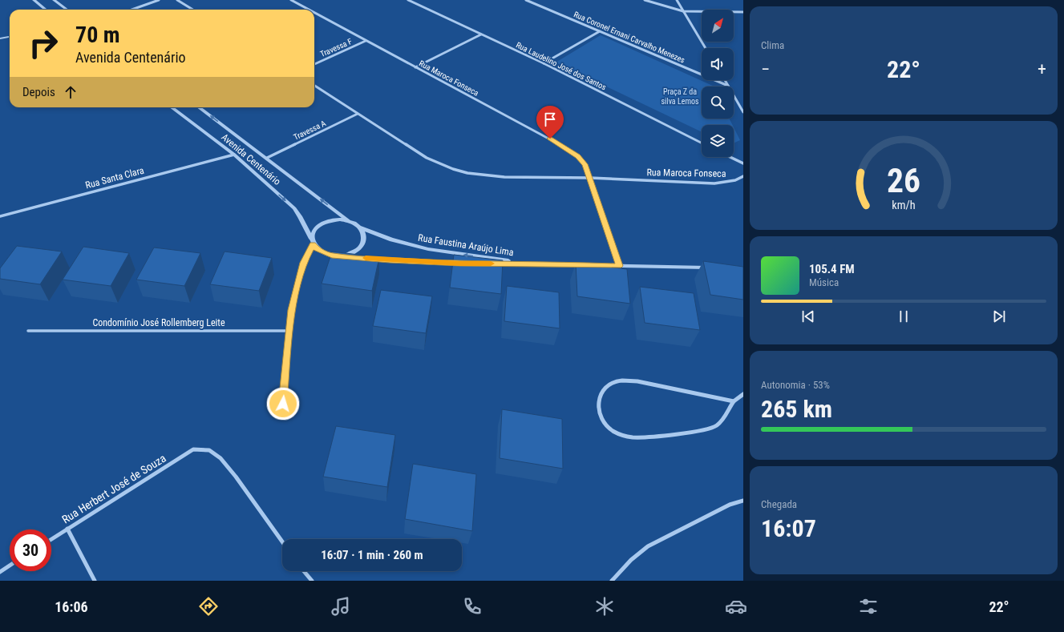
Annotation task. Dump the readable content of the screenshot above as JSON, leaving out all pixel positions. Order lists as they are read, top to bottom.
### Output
{
  "streets": {
    "street": [
      "Rua Coronel Ernani Carvalho Menezes",
      "Travessa F",
      "Rua Laudelino José dos Santos",
      "Rua Maroca Fonseca",
      "Travessa A",
      "Avenida Centenário",
      "Rua Santa Clara",
      "Rua Faustina Araújo Lima",
      "Condomínio José Rollemberg Leite",
      "Rua Herbert José de Souza"
    ]
  },
  "crossings": [
    ["Travessa F", "Rua Maroca Fonseca"],
    ["Rua Maroca Fonseca", "Travessa A"],
    ["Rua Maroca Fonseca", "Rua Faustina Araújo Lima"],
    ["Travessa A", "Avenida Centenário"],
    ["Avenida Centenário", "Rua Santa Clara"],
    ["Avenida Centenário", "Rua Faustina Araújo Lima"]
  ],
  "parks": ["Praça Z da silva Lemos"],
  "north": "top right",
  "page": {
    "tile": [
      "Clima",
      ["Autonomia · 53%", "265 km"],
      ["Chegada", "16:07"]
    ],
    "turn": ["70 m", "Avenida Centenário"],
    "heat": ["−", "22°", "+"],
    "then": "Depois",
    "song": ["105.4 FM", "Música"],
    "limit": "30",
    "trip": "16:07 · 1 min · 260 m",
    "tabs": ["16:06", "22°"],
    "gauge": ["26", "km/h"]
  }
}
